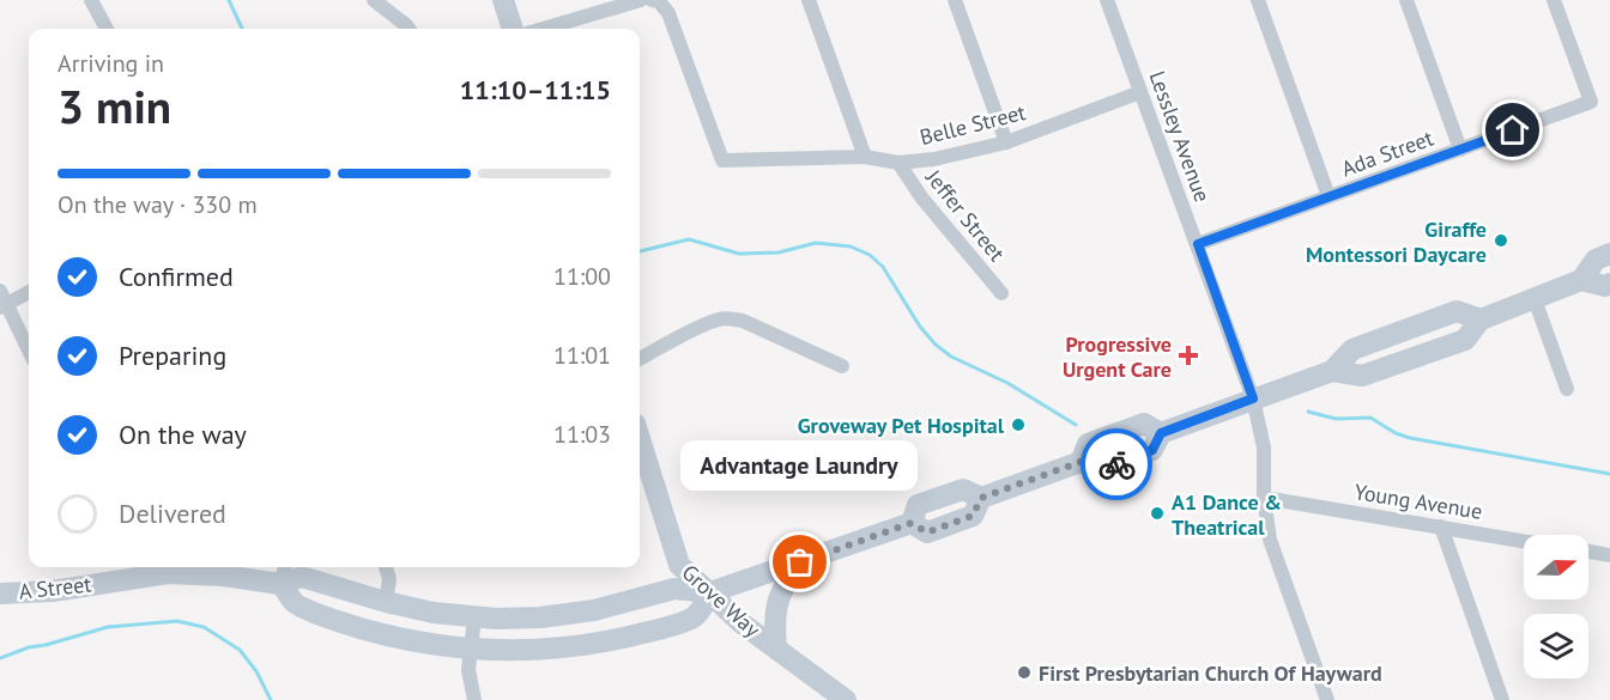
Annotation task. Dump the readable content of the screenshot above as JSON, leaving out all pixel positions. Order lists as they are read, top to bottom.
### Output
{
  "streets": {
    "main road": ["A Street", "Grove Way"],
    "street": [
      "Belle Street",
      "Lessley Avenue",
      "Ada Street",
      "Jeffer Street",
      "Young Avenue"
    ]
  },
  "crossings": [
    ["Belle Street", "Lessley Avenue"],
    ["Belle Street", "Jeffer Street"],
    ["Lessley Avenue", "Ada Street"],
    ["Lessley Avenue", "Young Avenue"],
    ["A Street", "Grove Way"]
  ],
  "places": {
    "other": [
      "Giraffe Montessori Daycare",
      "Groveway Pet Hospital",
      "A1 Dance & Theatrical",
      "Advantage Laundry",
      "First Presbytarian Church Of Hayward"
    ],
    "health": ["Progressive Urgent Care"]
  },
  "north": "right",
  "page": {
    "heading": ["3 min", "Arriving in", "11:10–11:15"],
    "bar": "On the way · 330 m",
    "list": [
      ["Confirmed", "11:00"],
      ["Preparing", "11:01"],
      ["On the way", "11:03"],
      "Delivered"
    ],
    "bubble": "Advantage Laundry"
  }
}
